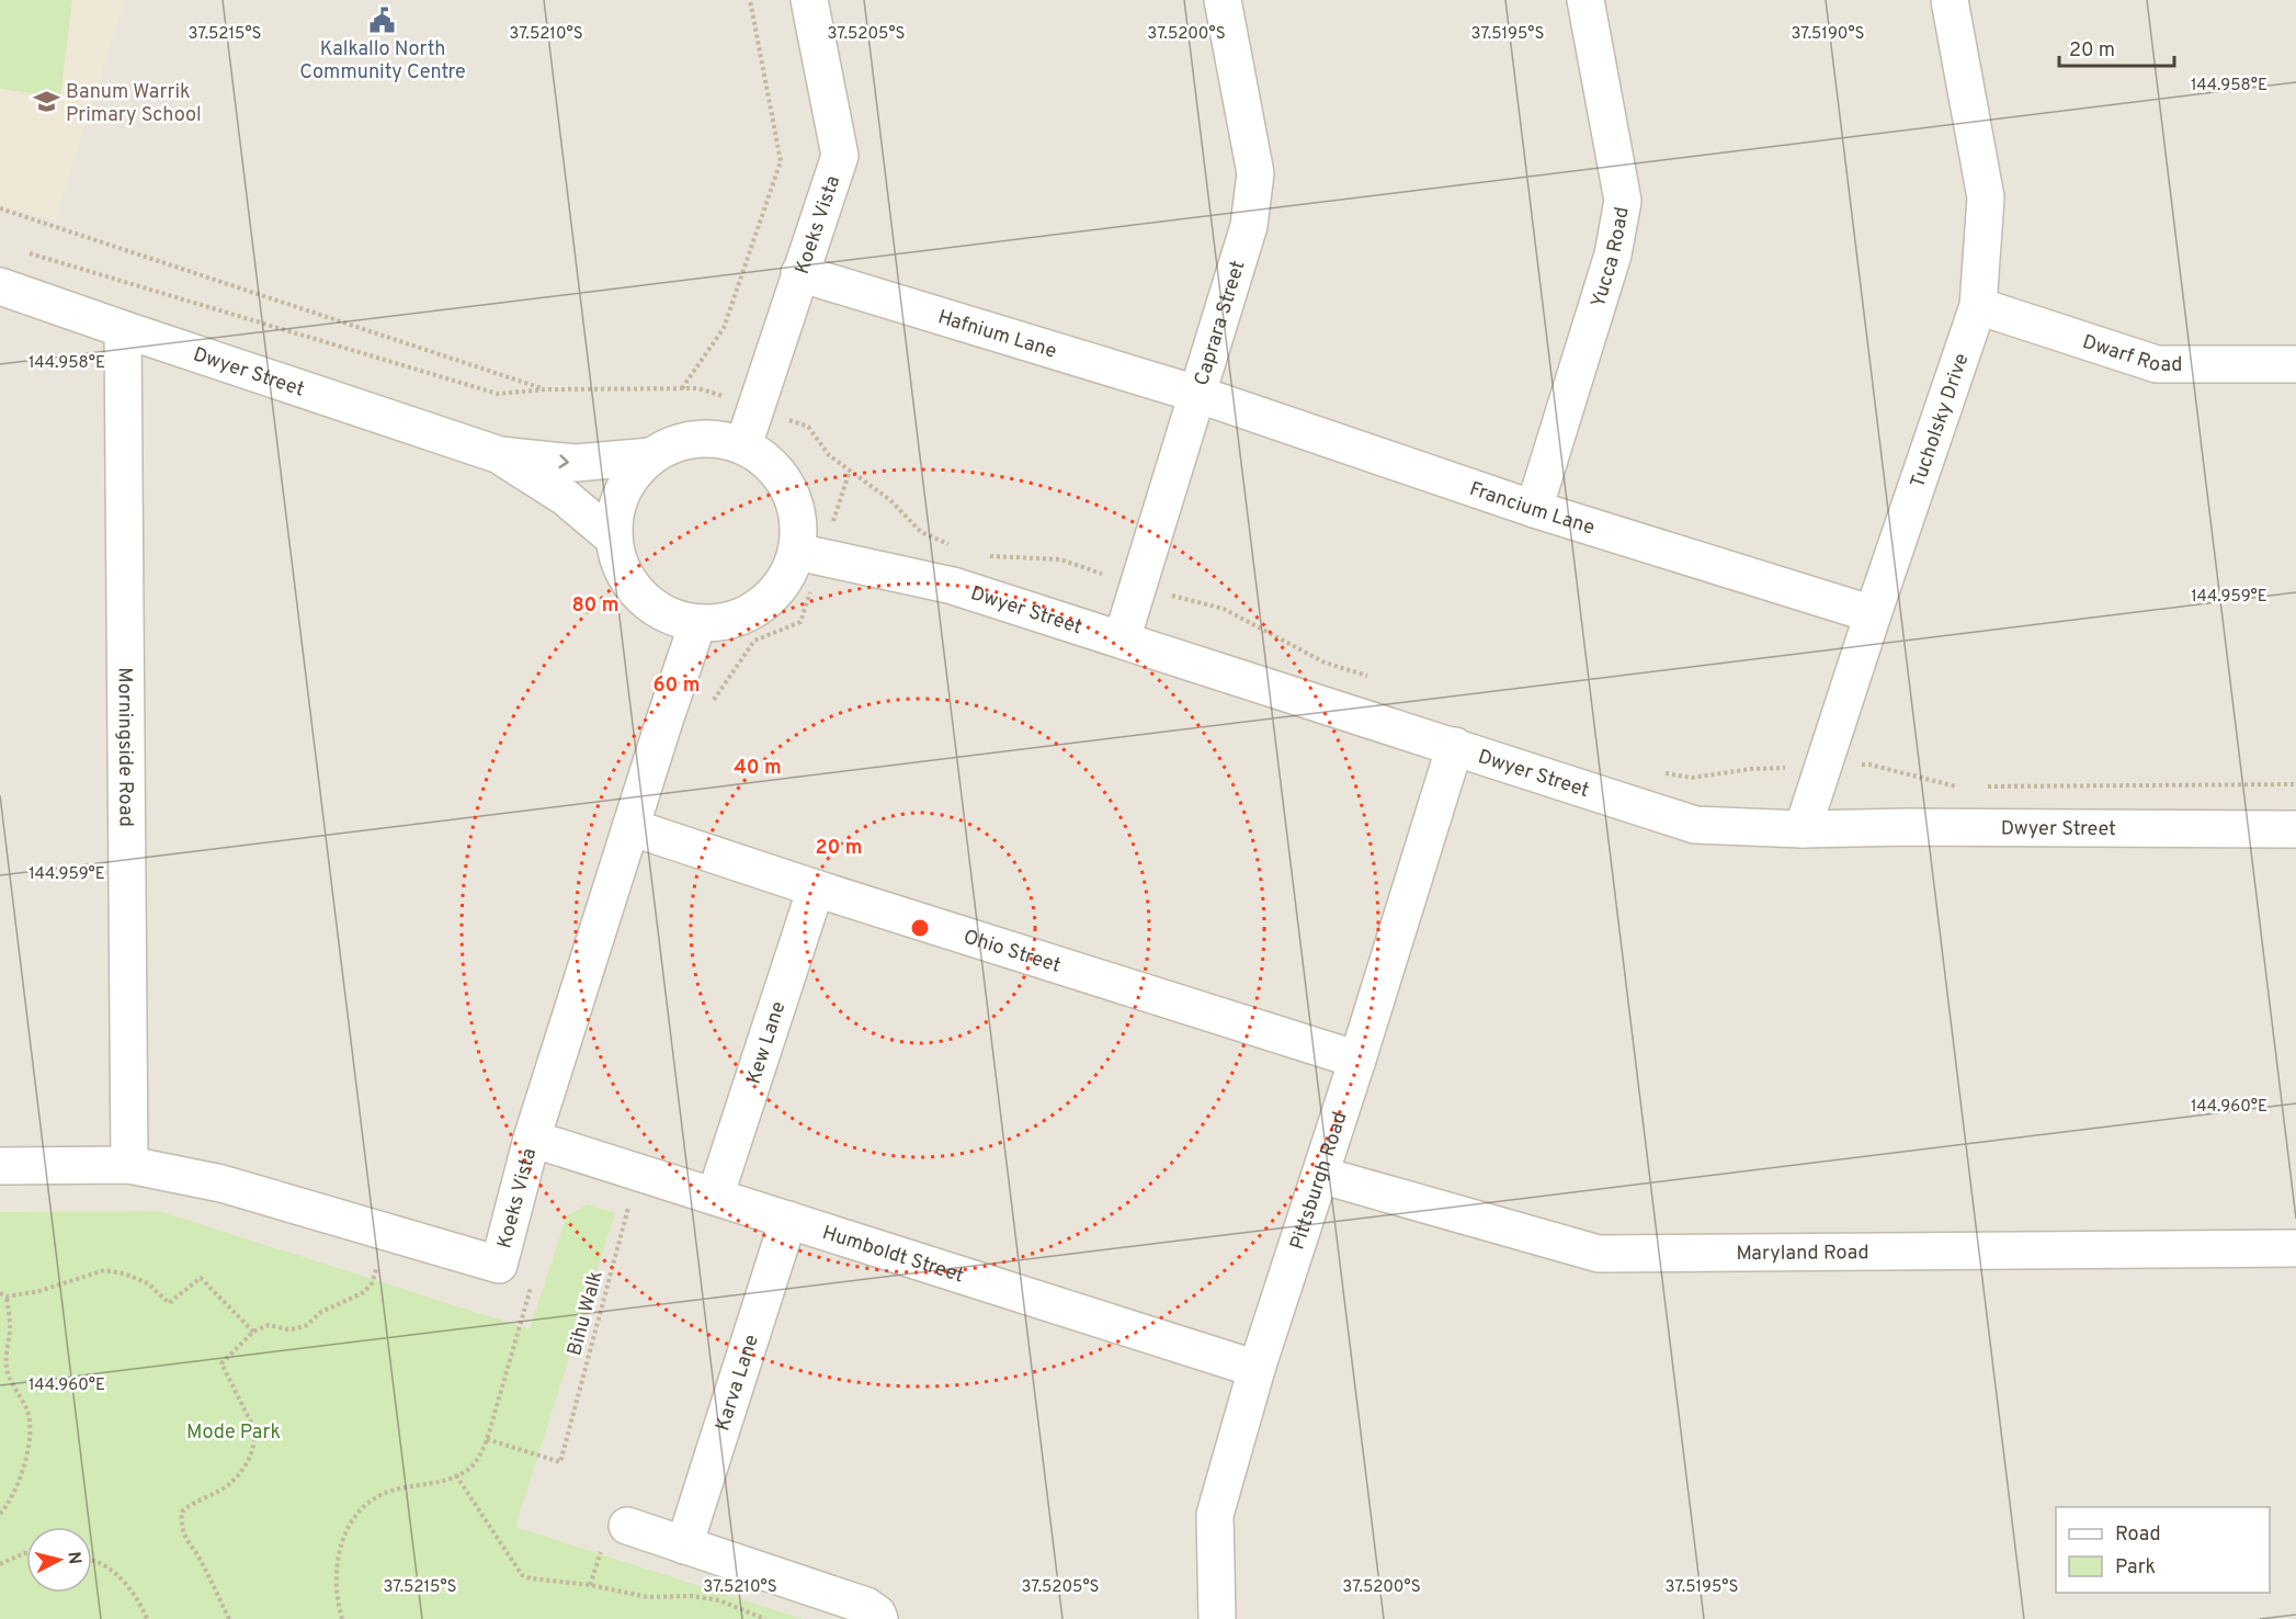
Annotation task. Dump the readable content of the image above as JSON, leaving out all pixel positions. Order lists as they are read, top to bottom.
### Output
{
  "streets": {
    "street": [
      "Koeks Vista",
      "Yucca Road",
      "Caprara Street",
      "Hafnium Lane",
      "Dwarf Road",
      "Dwyer Street",
      "Tucholsky Drive",
      "Francium Lane",
      "Morningside Road",
      "Ohio Street",
      "Kew Lane",
      "Pittsburgh Road",
      "Maryland Road",
      "Humboldt Street",
      "Karva Lane"
    ],
    "path": ["Bihu Walk"]
  },
  "crossings": [
    ["Koeks Vista", "Hafnium Lane"],
    ["Koeks Vista", "Dwyer Street"],
    ["Koeks Vista", "Morningside Road"],
    ["Koeks Vista", "Ohio Street"],
    ["Koeks Vista", "Humboldt Street"],
    ["Yucca Road", "Francium Lane"],
    ["Caprara Street", "Hafnium Lane"],
    ["Caprara Street", "Dwyer Street"],
    ["Caprara Street", "Francium Lane"],
    ["Hafnium Lane", "Francium Lane"],
    ["Dwarf Road", "Tucholsky Drive"],
    ["Dwyer Street", "Tucholsky Drive"],
    ["Dwyer Street", "Morningside Road"],
    ["Dwyer Street", "Pittsburgh Road"],
    ["Tucholsky Drive", "Francium Lane"],
    ["Ohio Street", "Kew Lane"],
    ["Ohio Street", "Pittsburgh Road"],
    ["Kew Lane", "Humboldt Street"],
    ["Pittsburgh Road", "Maryland Road"],
    ["Pittsburgh Road", "Humboldt Street"],
    ["Humboldt Street", "Bihu Walk"],
    ["Humboldt Street", "Karva Lane"]
  ],
  "parks": ["Mode Park"],
  "places": {
    "public building": ["Kalkallo North Community Centre"],
    "school or university": ["Banum Warrik Primary School"]
  },
  "legend": ["Road", "Park"],
  "scale_bar": "20 m",
  "north": "right",
  "coordinates": [
    "37.5215°S",
    "37.5210°S",
    "37.5205°S",
    "37.5200°S",
    "37.5195°S",
    "37.5190°S",
    "144.958°E",
    "144.959°E",
    "144.960°E"
  ],
  "rings": [
    "80 m",
    "60 m",
    "40 m",
    "20 m"
  ]
}
